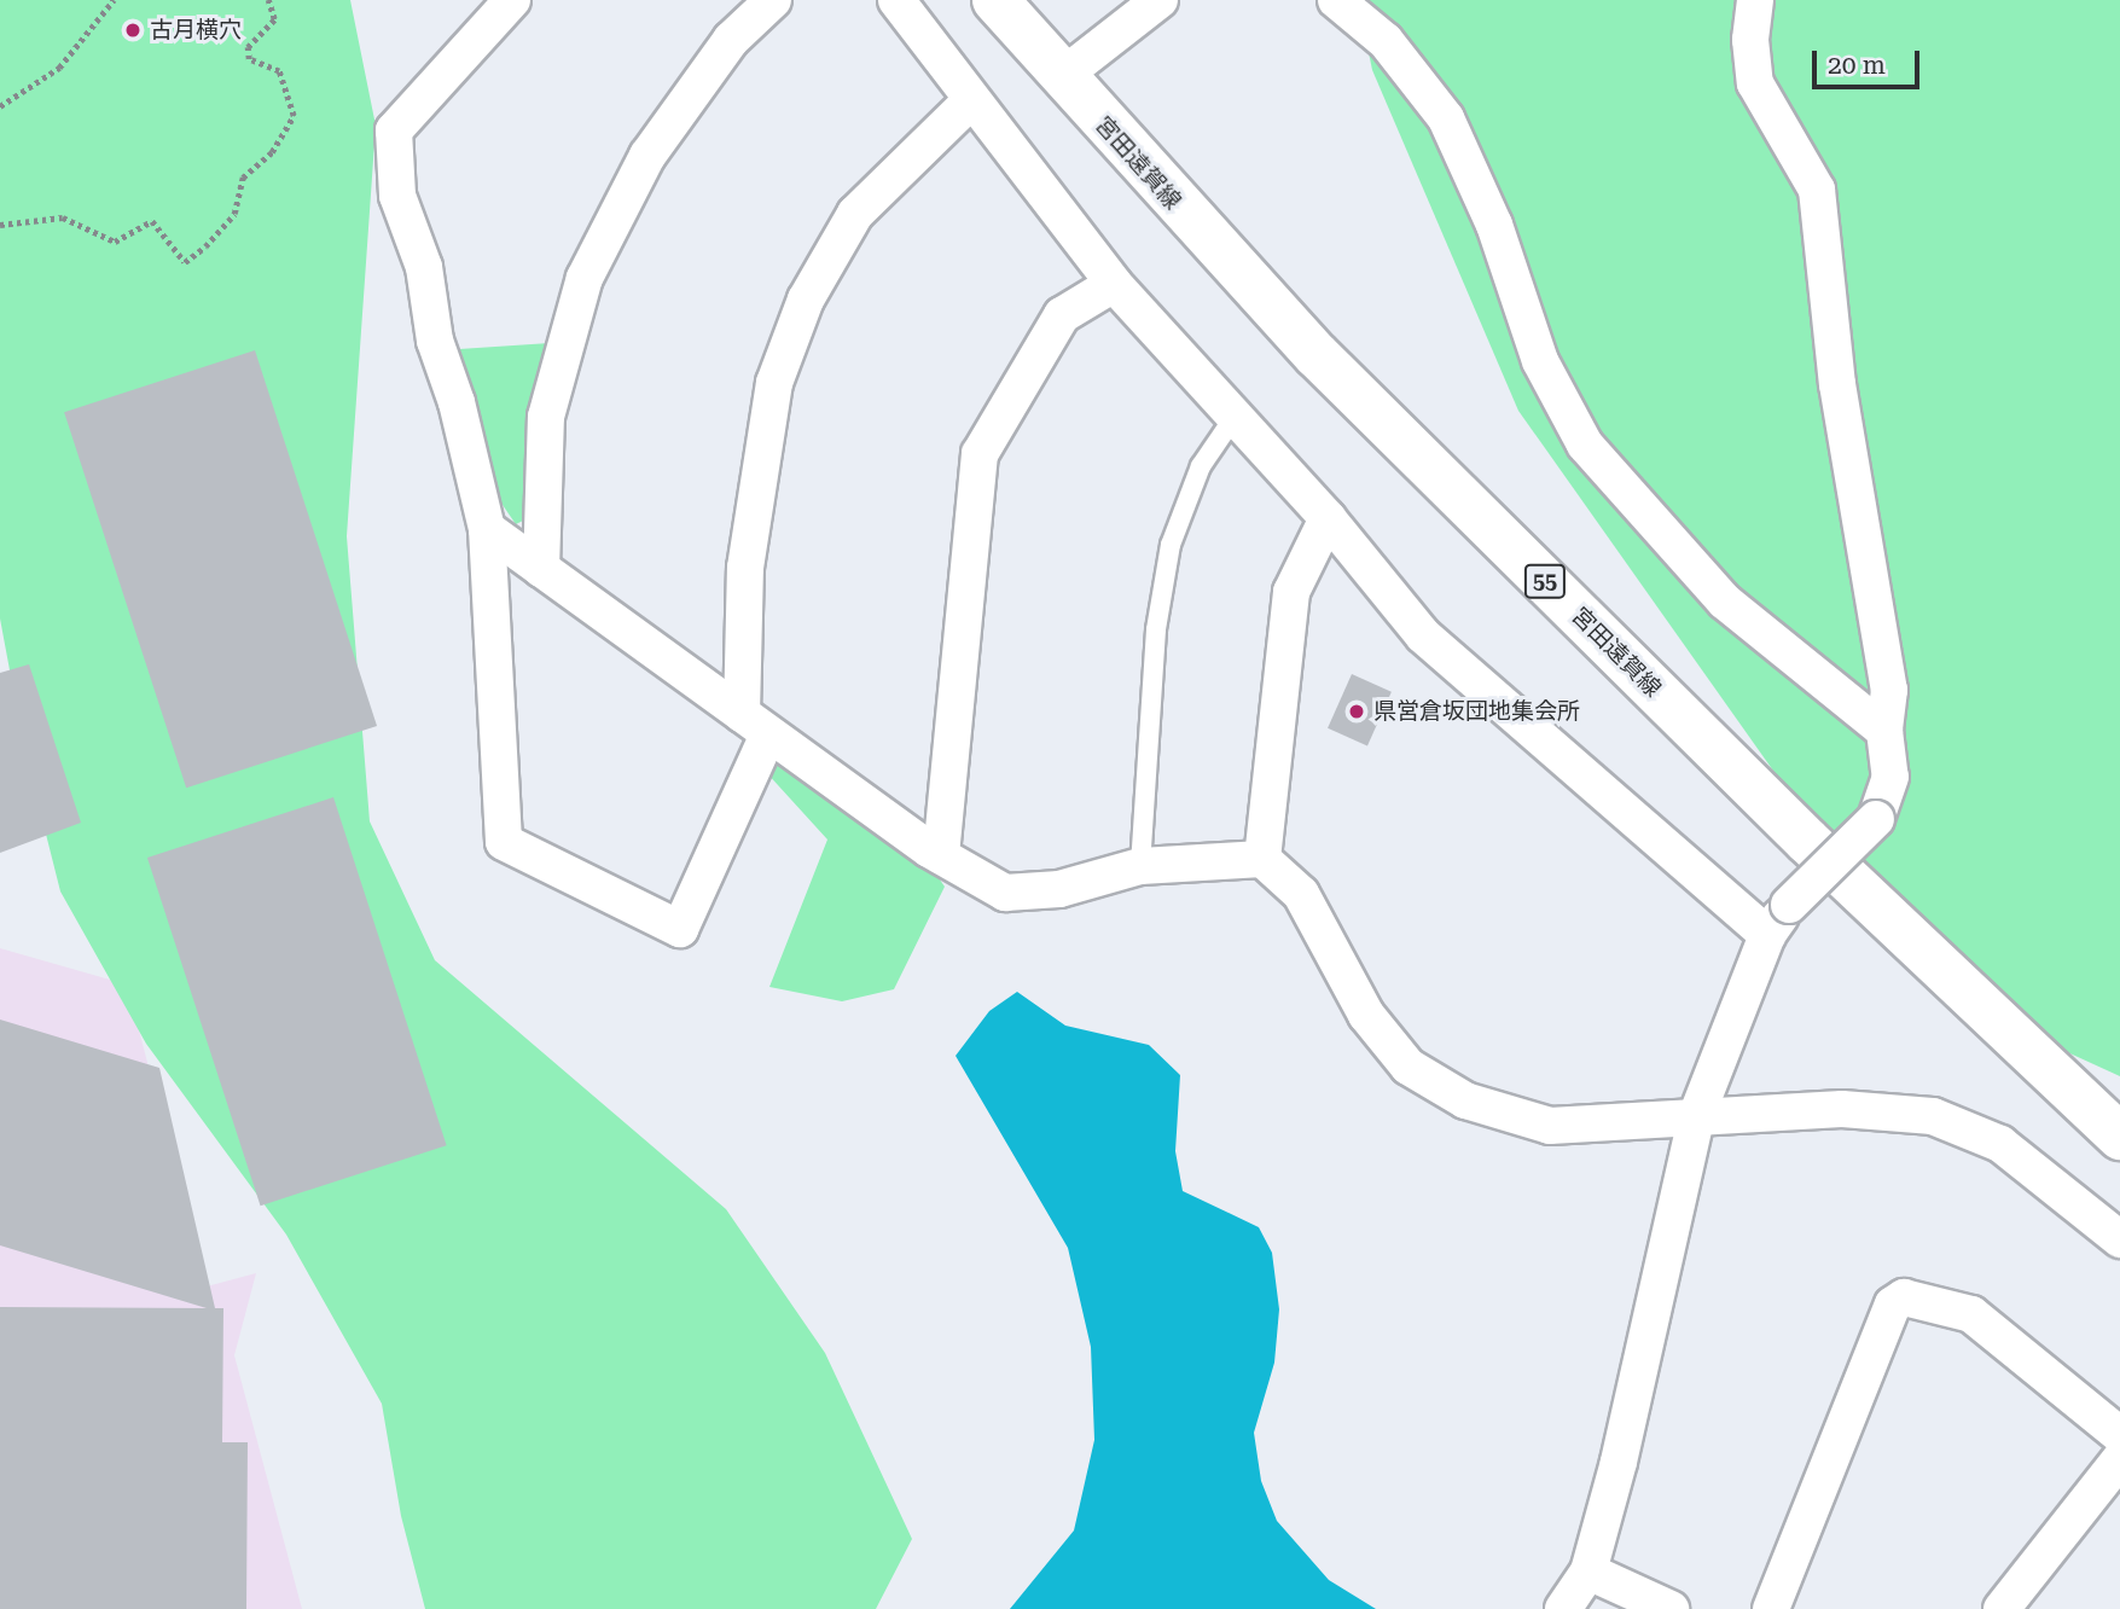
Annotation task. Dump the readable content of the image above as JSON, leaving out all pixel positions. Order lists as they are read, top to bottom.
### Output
{
  "streets": {
    "main road": ["宮田遠賀線", "55"]
  },
  "places": ["古月横穴", "県営倉坂団地集会所"],
  "scale_bar": "20 m"
}
